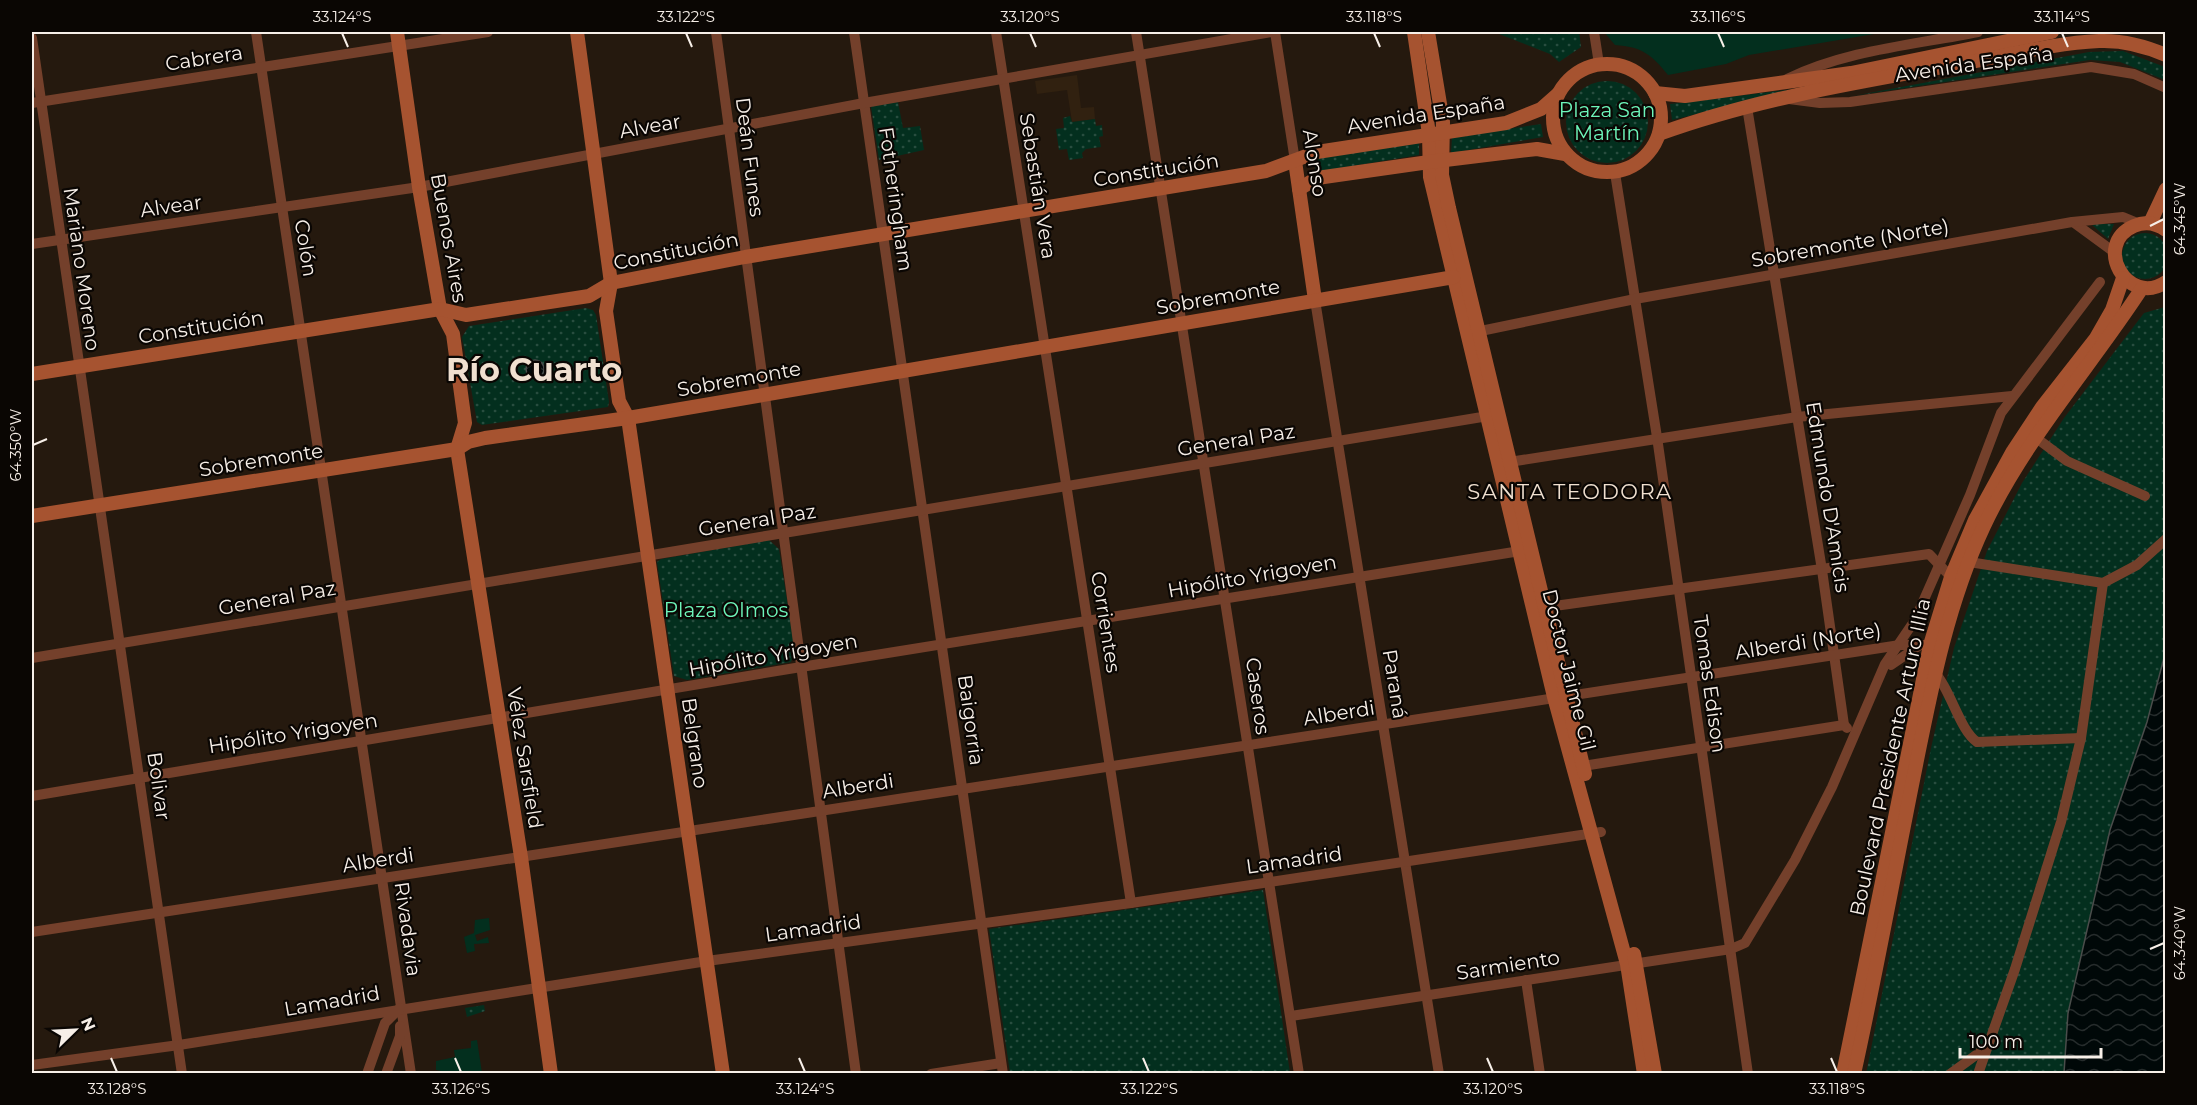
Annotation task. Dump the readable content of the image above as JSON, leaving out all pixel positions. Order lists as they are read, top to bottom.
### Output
{
  "streets": {
    "main road": [
      "Avenida España",
      "Alonso",
      "Constitución",
      "Buenos Aires",
      "Sobremonte",
      "Doctor Jaime Gil",
      "Belgrano",
      "Boulevard Presidente Arturo Illia",
      "Vélez Sarsfield"
    ],
    "street": [
      "Cabrera",
      "Alvear",
      "Deán Funes",
      "Sebastián Vera",
      "Fotheringham",
      "Sobremonte (Norte)",
      "Colón",
      "Mariano Moreno",
      "General Paz",
      "Edmundo D'Amicis",
      "Hipólito Yrigoyen",
      "Corrientes",
      "Alberdi (Norte)",
      "Paraná",
      "Tomas Edison",
      "Caseros",
      "Alberdi",
      "Baigorria",
      "Bolivar",
      "Lamadrid",
      "Rivadavia",
      "Sarmiento"
    ]
  },
  "crossings": [
    ["Cabrera", "Buenos Aires"],
    ["Cabrera", "Colón"],
    ["Cabrera", "Mariano Moreno"],
    ["Avenida España", "Alonso"],
    ["Avenida España", "Constitución"],
    ["Avenida España", "Edmundo D'Amicis"],
    ["Avenida España", "Tomas Edison"],
    ["Alvear", "Deán Funes"],
    ["Alvear", "Alonso"],
    ["Alvear", "Sebastián Vera"],
    ["Alvear", "Fotheringham"],
    ["Alvear", "Buenos Aires"],
    ["Alvear", "Colón"],
    ["Alvear", "Mariano Moreno"],
    ["Alvear", "Caseros"],
    ["Alvear", "Belgrano"],
    ["Deán Funes", "Constitución"],
    ["Deán Funes", "Sobremonte"],
    ["Deán Funes", "General Paz"],
    ["Deán Funes", "Hipólito Yrigoyen"],
    ["Deán Funes", "Alberdi"],
    ["Deán Funes", "Lamadrid"],
    ["Alonso", "Constitución"],
    ["Alonso", "Sobremonte"],
    ["Alonso", "Paraná"],
    ["Constitución", "Sebastián Vera"],
    ["Constitución", "Fotheringham"],
    ["Constitución", "Buenos Aires"],
    ["Constitución", "Colón"],
    ["Constitución", "Mariano Moreno"],
    ["Constitución", "Caseros"],
    ["Constitución", "Belgrano"],
    ["Sebastián Vera", "Sobremonte"],
    ["Sebastián Vera", "Corrientes"],
    ["Fotheringham", "Sobremonte"],
    ["Fotheringham", "Baigorria"],
    ["Buenos Aires", "Sobremonte"],
    ["Buenos Aires", "Vélez Sarsfield"],
    ["Sobremonte (Norte)", "Edmundo D'Amicis"],
    ["Sobremonte (Norte)", "Tomas Edison"],
    ["Colón", "Sobremonte"],
    ["Colón", "Rivadavia"],
    ["Mariano Moreno", "Sobremonte"],
    ["Mariano Moreno", "Bolivar"],
    ["Sobremonte", "Corrientes"],
    ["Sobremonte", "Doctor Jaime Gil"],
    ["Sobremonte", "Paraná"],
    ["Sobremonte", "Caseros"],
    ["Sobremonte", "Baigorria"],
    ["Sobremonte", "Belgrano"],
    ["Sobremonte", "Vélez Sarsfield"],
    ["Sobremonte", "Bolivar"],
    ["Sobremonte", "Rivadavia"],
    ["General Paz", "Corrientes"],
    ["General Paz", "Doctor Jaime Gil"],
    ["General Paz", "Paraná"],
    ["General Paz", "Caseros"],
    ["General Paz", "Baigorria"],
    ["General Paz", "Belgrano"],
    ["General Paz", "Vélez Sarsfield"],
    ["General Paz", "Bolivar"],
    ["General Paz", "Rivadavia"],
    ["Edmundo D'Amicis", "Alberdi (Norte)"],
    ["Hipólito Yrigoyen", "Corrientes"],
    ["Hipólito Yrigoyen", "Doctor Jaime Gil"],
    ["Hipólito Yrigoyen", "Paraná"],
    ["Hipólito Yrigoyen", "Caseros"],
    ["Hipólito Yrigoyen", "Baigorria"],
    ["Hipólito Yrigoyen", "Belgrano"],
    ["Hipólito Yrigoyen", "Vélez Sarsfield"],
    ["Hipólito Yrigoyen", "Bolivar"],
    ["Hipólito Yrigoyen", "Rivadavia"],
    ["Corrientes", "Alberdi"],
    ["Corrientes", "Lamadrid"],
    ["Alberdi (Norte)", "Tomas Edison"],
    ["Alberdi (Norte)", "Alberdi"],
    ["Alberdi (Norte)", "Boulevard Presidente Arturo Illia"],
    ["Doctor Jaime Gil", "Alberdi"],
    ["Doctor Jaime Gil", "Lamadrid"],
    ["Doctor Jaime Gil", "Sarmiento"],
    ["Paraná", "Alberdi"],
    ["Paraná", "Lamadrid"],
    ["Paraná", "Sarmiento"],
    ["Tomas Edison", "Alberdi"],
    ["Tomas Edison", "Sarmiento"],
    ["Caseros", "Alberdi"],
    ["Caseros", "Lamadrid"],
    ["Caseros", "Sarmiento"],
    ["Alberdi", "Baigorria"],
    ["Alberdi", "Belgrano"],
    ["Alberdi", "Vélez Sarsfield"],
    ["Alberdi", "Bolivar"],
    ["Alberdi", "Rivadavia"],
    ["Baigorria", "Lamadrid"],
    ["Belgrano", "Lamadrid"],
    ["Vélez Sarsfield", "Lamadrid"],
    ["Bolivar", "Lamadrid"],
    ["Lamadrid", "Rivadavia"]
  ],
  "districts": ["Río Cuarto", "SANTA TEODORA"],
  "parks": ["Plaza San Martín", "Plaza Olmos"],
  "scale_bar": "100 m",
  "north": "top right",
  "coordinates": [
    "33.124°S",
    "33.122°S",
    "33.120°S",
    "33.118°S",
    "33.116°S",
    "33.114°S",
    "64.345°W",
    "64.350°W",
    "64.340°W",
    "33.128°S",
    "33.126°S"
  ]
}
